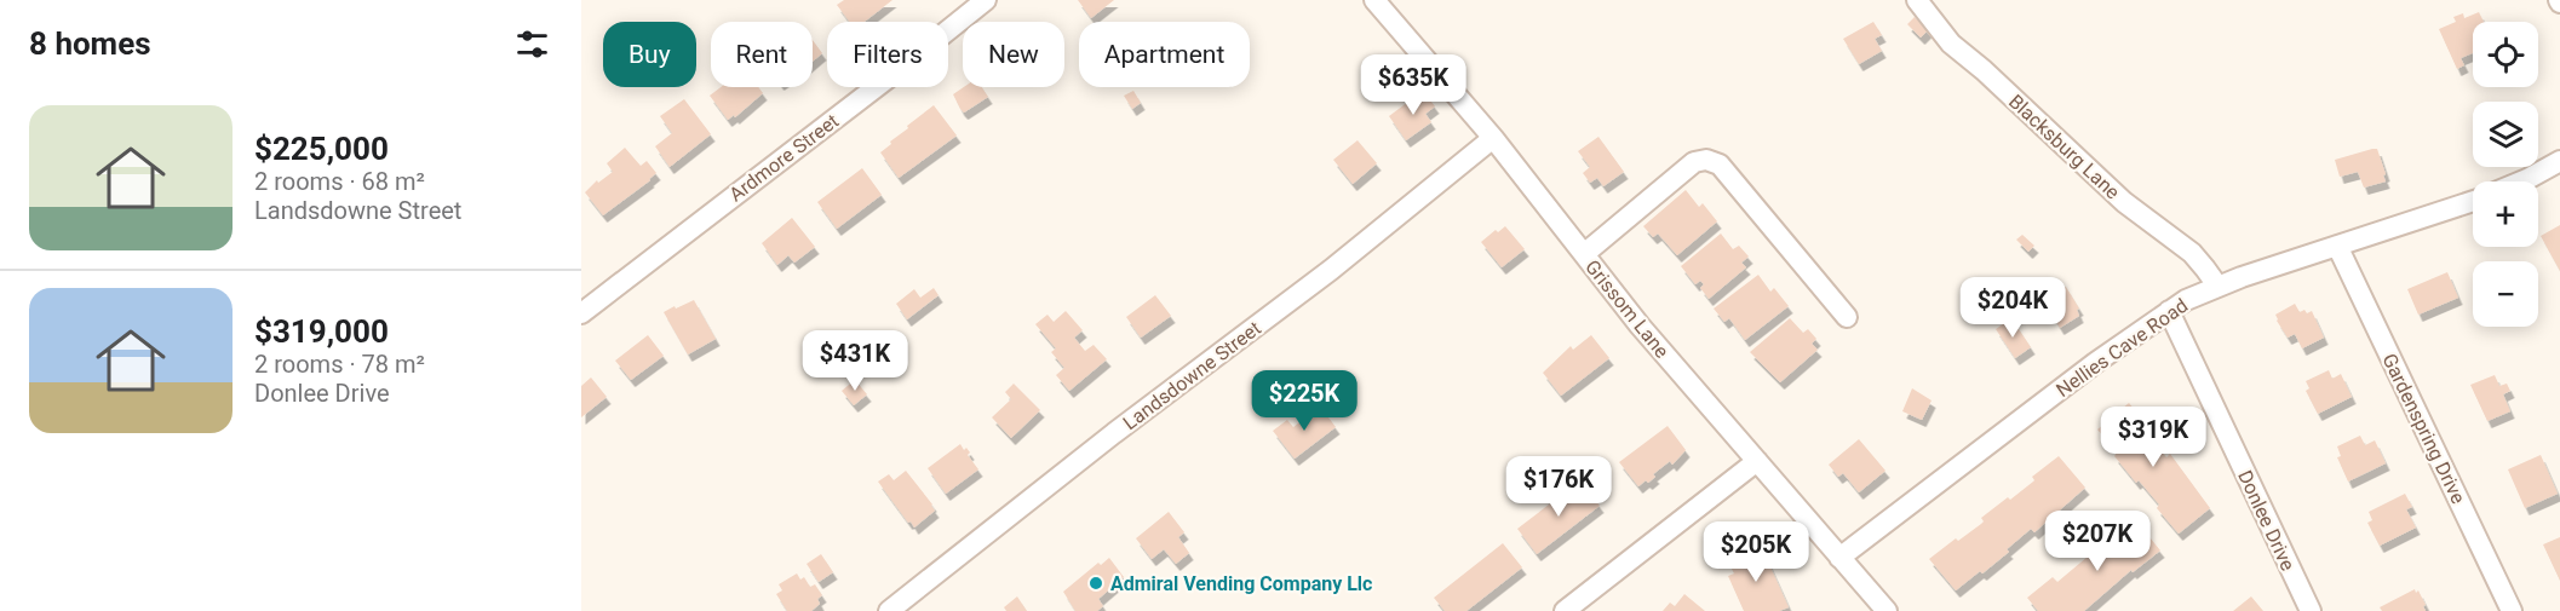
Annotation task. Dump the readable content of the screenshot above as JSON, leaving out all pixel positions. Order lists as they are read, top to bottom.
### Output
{
  "streets": {
    "street": [
      "Blacksburg Lane",
      "Ardmore Street",
      "Grissom Lane",
      "Nellies Cave Road",
      "Landsdowne Street",
      "Gardenspring Drive",
      "Donlee Drive"
    ]
  },
  "crossings": [
    ["Blacksburg Lane", "Nellies Cave Road"],
    ["Grissom Lane", "Nellies Cave Road"],
    ["Grissom Lane", "Landsdowne Street"],
    ["Nellies Cave Road", "Gardenspring Drive"],
    ["Nellies Cave Road", "Donlee Drive"]
  ],
  "places": ["Admiral Vending Company Llc"],
  "page": {
    "heading": "8 homes",
    "map_buttons": ["+", "−"],
    "chip": [
      "Buy",
      "Rent",
      "Filters",
      "New",
      "Apartment"
    ],
    "price": [
      "$635K",
      "$204K",
      "$431K",
      "$225K",
      "$319K",
      "$176K",
      "$207K",
      "$205K"
    ],
    "list": [
      {
        "name": "$225,000",
        "note": "2 rooms · 68 m² · Landsdowne Street"
      },
      {
        "name": "$319,000",
        "note": "2 rooms · 78 m² · Donlee Drive"
      }
    ]
  }
}
